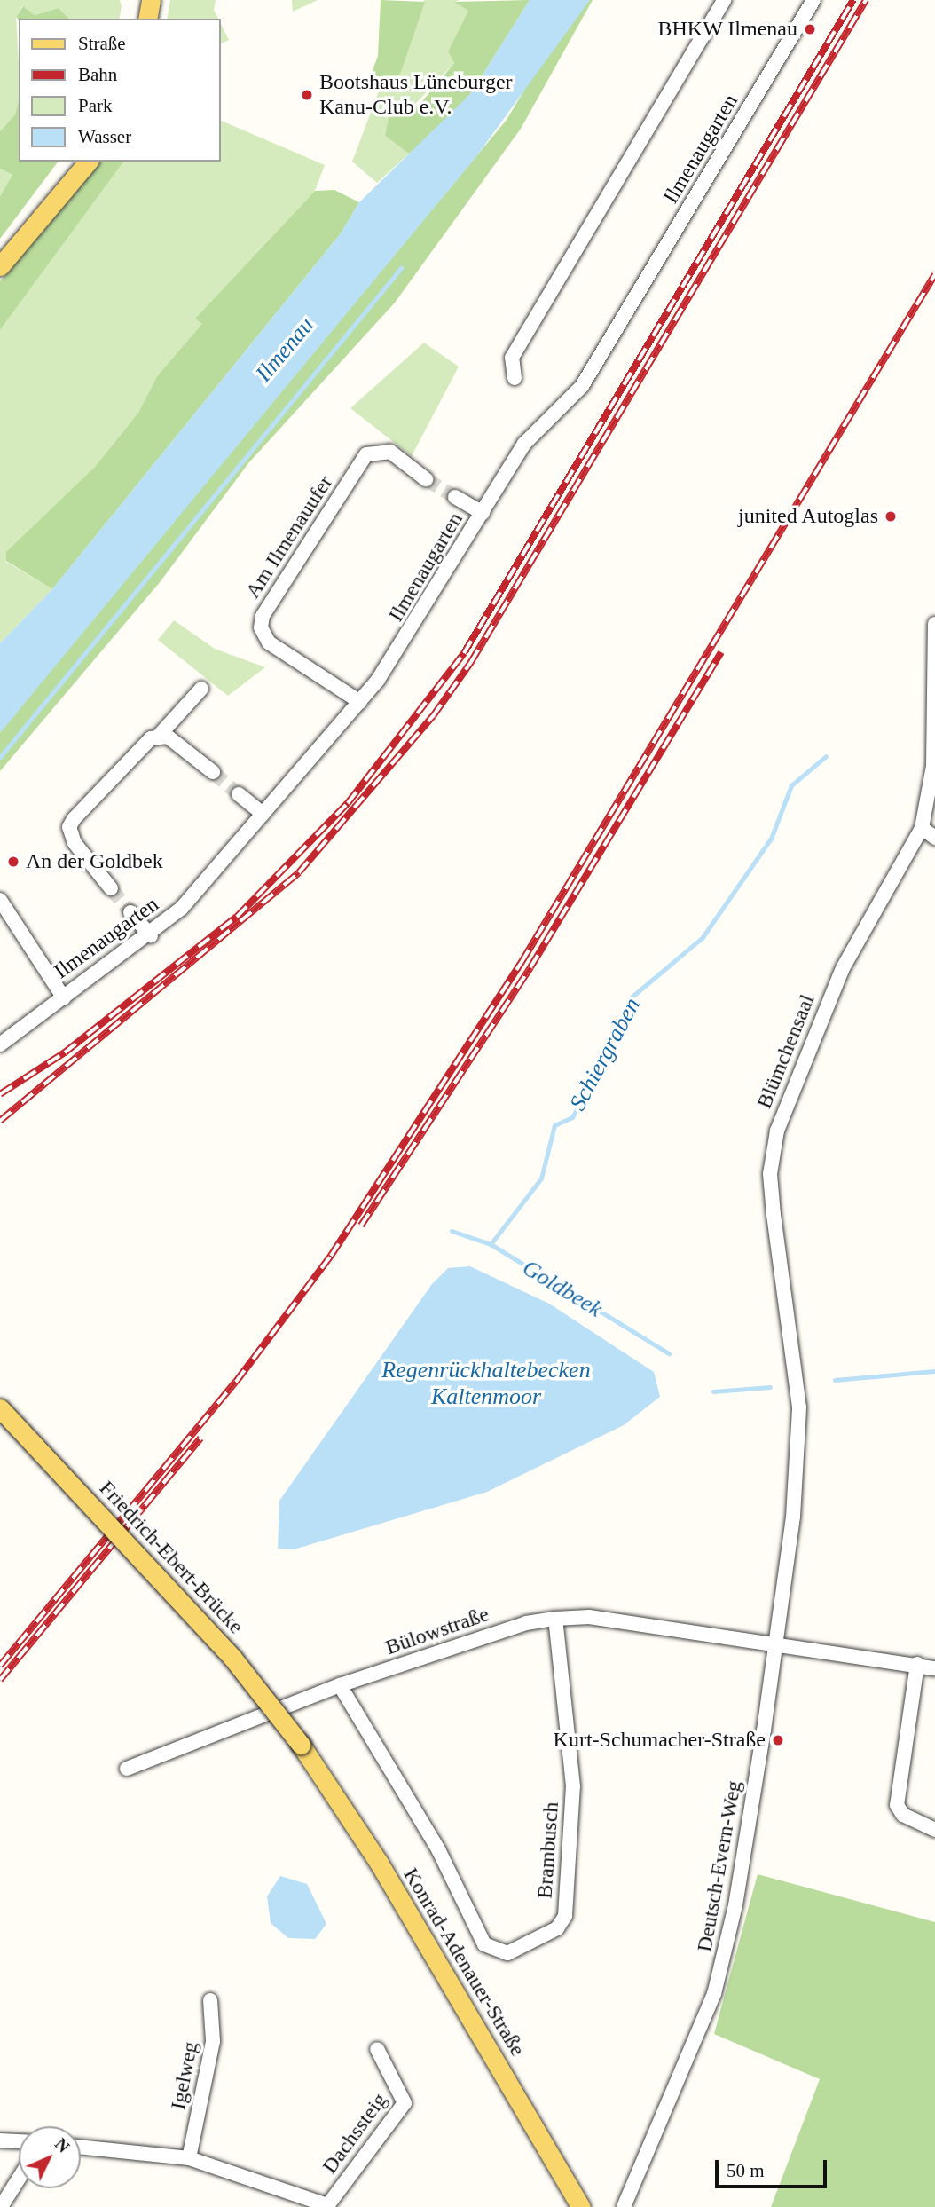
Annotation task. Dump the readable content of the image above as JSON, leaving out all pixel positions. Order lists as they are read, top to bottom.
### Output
{
  "streets": {
    "main road": ["Friedrich-Ebert-Brücke", "Konrad-Adenauer-Straße"],
    "street": [
      "Ilmenaugarten",
      "Am Ilmenauufer",
      "Blümchensaal",
      "Bülowstraße",
      "Brambusch",
      "Deutsch-Evern-Weg",
      "Igelweg",
      "Dachssteig"
    ]
  },
  "crossings": [
    ["Ilmenaugarten", "Am Ilmenauufer"],
    ["Blümchensaal", "Deutsch-Evern-Weg"],
    ["Friedrich-Ebert-Brücke", "Konrad-Adenauer-Straße"],
    ["Bülowstraße", "Brambusch"],
    ["Bülowstraße", "Deutsch-Evern-Weg"]
  ],
  "water": [
    "Ilmenau",
    "Schiergraben",
    "Goldbeek",
    "Regenrückhaltebecken Kaltenmoor"
  ],
  "places": [
    "BHKW Ilmenau",
    "Bootshaus Lüneburger Kanu-Club e.V.",
    "junited Autoglas",
    "An der Goldbek",
    "Kurt-Schumacher-Straße"
  ],
  "legend": [
    "Straße",
    "Bahn",
    "Park",
    "Wasser"
  ],
  "scale_bar": "50 m",
  "north": "top right"
}
